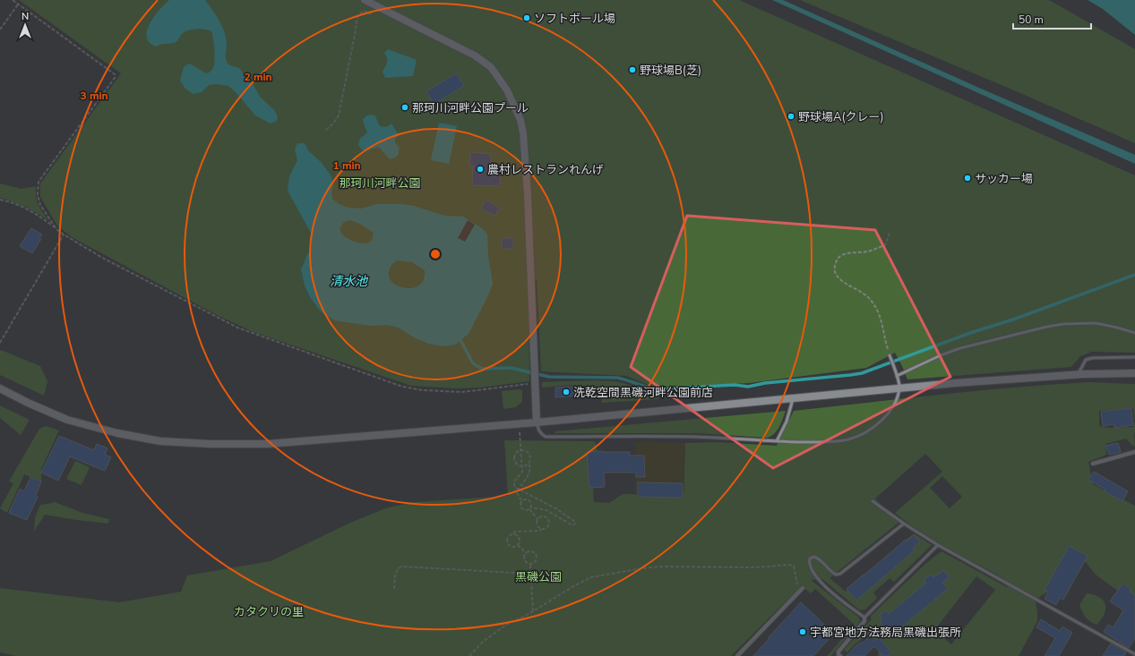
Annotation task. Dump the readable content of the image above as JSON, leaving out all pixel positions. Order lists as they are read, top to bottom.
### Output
{
  "water": ["清水池"],
  "parks": ["那珂川河畔公園", "黒磯公園", "カタクリの里"],
  "places": [
    "ソフトボール場",
    "野球場B(芝)",
    "那珂川河畔公園プール",
    "野球場A(クレー)",
    "農村レストランれんげ",
    "サッカー場",
    "洗乾空間黒磯河畔公園前店",
    "宇都宮地方法務局黒磯出張所"
  ],
  "scale_bar": "50 m",
  "north": "top",
  "rings": ["2 min", "3 min", "1 min"]
}
